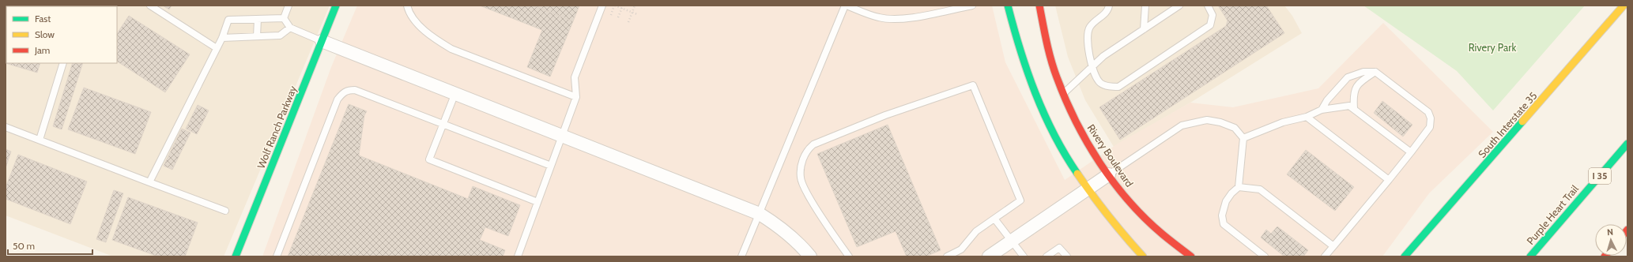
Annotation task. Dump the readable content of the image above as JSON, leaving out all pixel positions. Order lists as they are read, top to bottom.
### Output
{
  "streets": {
    "main road": [
      "South Interstate 35",
      "Wolf Ranch Parkway",
      "Rivery Boulevard",
      "I 35",
      "Purple Heart Trail"
    ]
  },
  "parks": ["Rivery Park"],
  "legend": ["Fast", "Slow", "Jam"],
  "scale_bar": "50 m",
  "north": "top"
}
